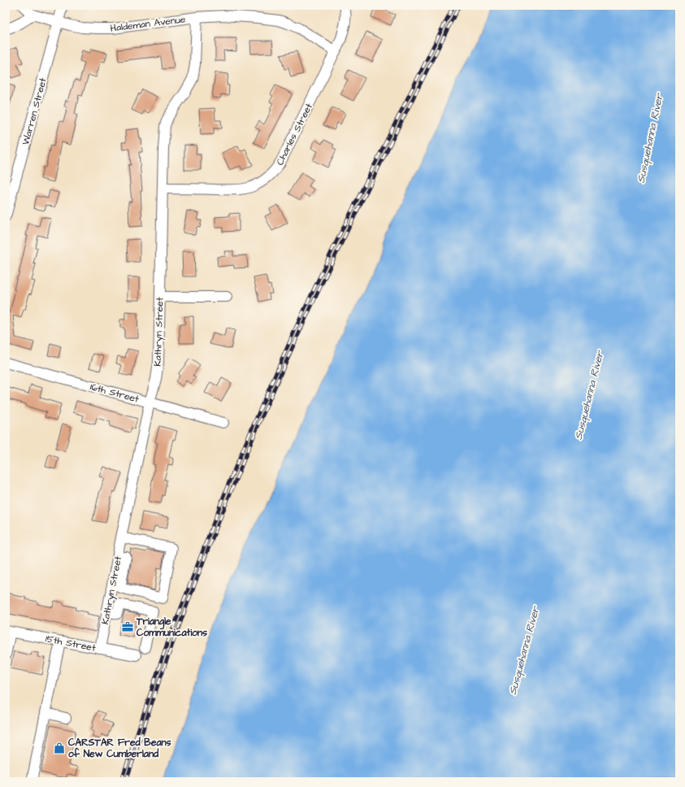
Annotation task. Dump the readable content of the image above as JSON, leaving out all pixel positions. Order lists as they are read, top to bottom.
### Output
{
  "streets": {
    "street": [
      "Haldeman Avenue",
      "Warren Street",
      "Charles Street",
      "Kathryn Street",
      "16th Street",
      "15th Street"
    ]
  },
  "crossings": [
    ["Haldeman Avenue", "Warren Street"],
    ["Haldeman Avenue", "Charles Street"],
    ["Haldeman Avenue", "Kathryn Street"],
    ["Charles Street", "Kathryn Street"],
    ["Kathryn Street", "16th Street"],
    ["Kathryn Street", "15th Street"]
  ],
  "water": ["Susquehanna River"],
  "places": {
    "office": ["Triangle Communications"],
    "shop": ["CARSTAR Fred Beans of New Cumberland"]
  }
}
